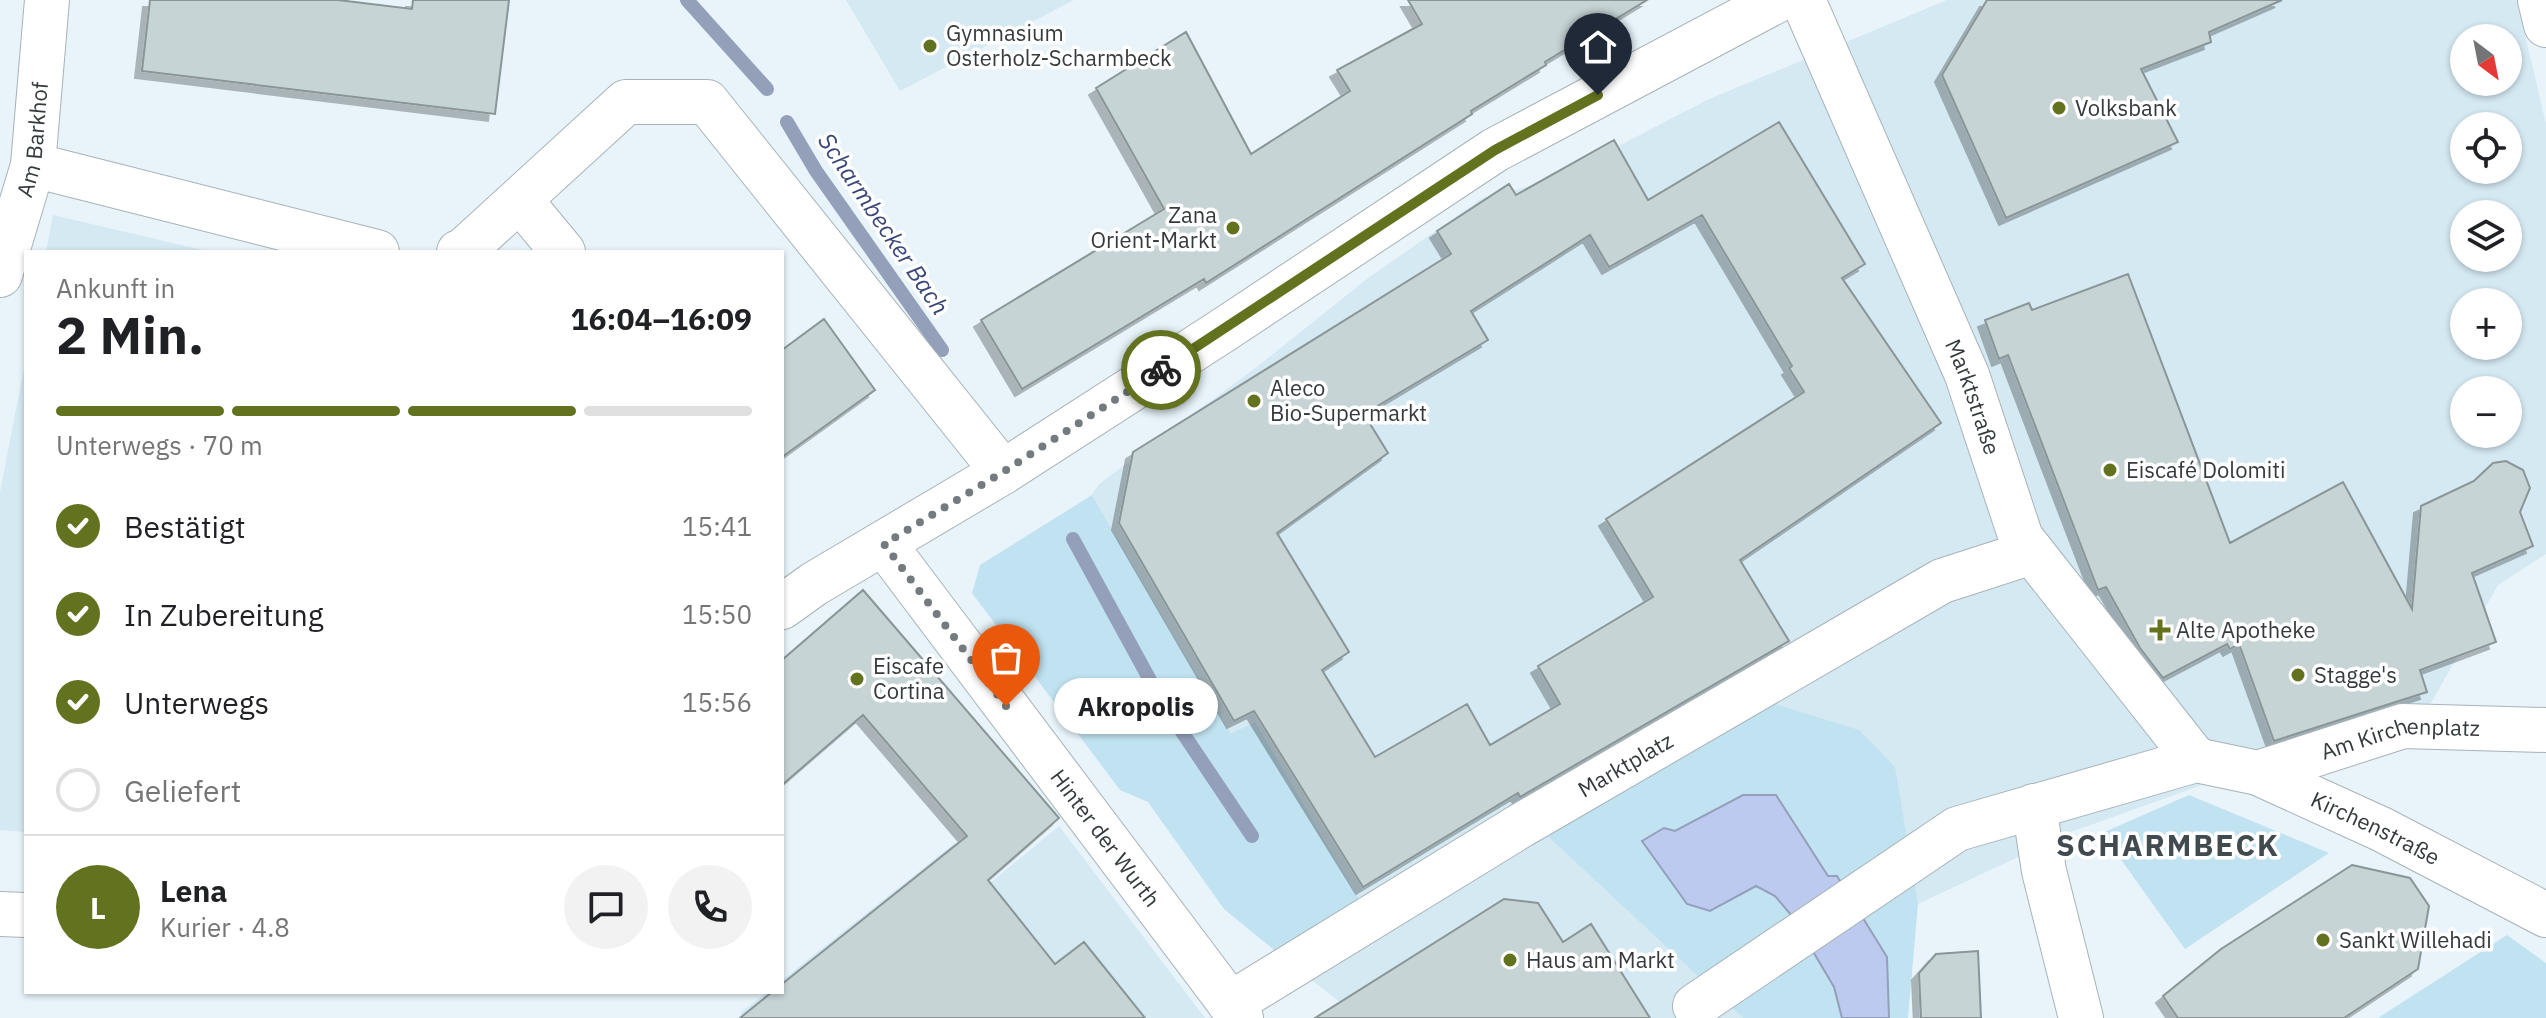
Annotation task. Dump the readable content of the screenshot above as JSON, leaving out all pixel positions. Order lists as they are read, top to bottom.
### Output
{
  "streets": {
    "street": [
      "Am Barkhof",
      "Marktstraße",
      "Am Kirchenplatz",
      "Marktplatz",
      "Kirchenstraße",
      "Hinter der Wurth"
    ]
  },
  "crossings": [
    ["Marktstraße", "Marktplatz"],
    ["Marktstraße", "Kirchenstraße"],
    ["Am Kirchenplatz", "Kirchenstraße"],
    ["Marktplatz", "Hinter der Wurth"]
  ],
  "districts": ["SCHARMBECK"],
  "water": ["Scharmbecker Bach"],
  "places": {
    "other": [
      "Gymnasium Osterholz-Scharmbeck",
      "Volksbank",
      "Zana Orient-Markt",
      "Aleco Bio-Supermarkt",
      "Eiscafé Dolomiti",
      "Stagge's",
      "Eiscafe Cortina",
      "Akropolis",
      "Sankt Willehadi",
      "Haus am Markt"
    ],
    "health": ["Alte Apotheke"]
  },
  "north": "bottom right",
  "page": {
    "map_buttons": ["+", "−"],
    "heading": ["2 Min.", "Ankunft in", "16:04–16:09"],
    "panel": ["Lena", "Kurier · 4.8"],
    "bar": "Unterwegs · 70 m",
    "list": [
      ["Bestätigt", "15:41"],
      ["In Zubereitung", "15:50"],
      ["Unterwegs", "15:56"],
      "Geliefert"
    ],
    "bubble": "Akropolis",
    "round": "L"
  }
}
